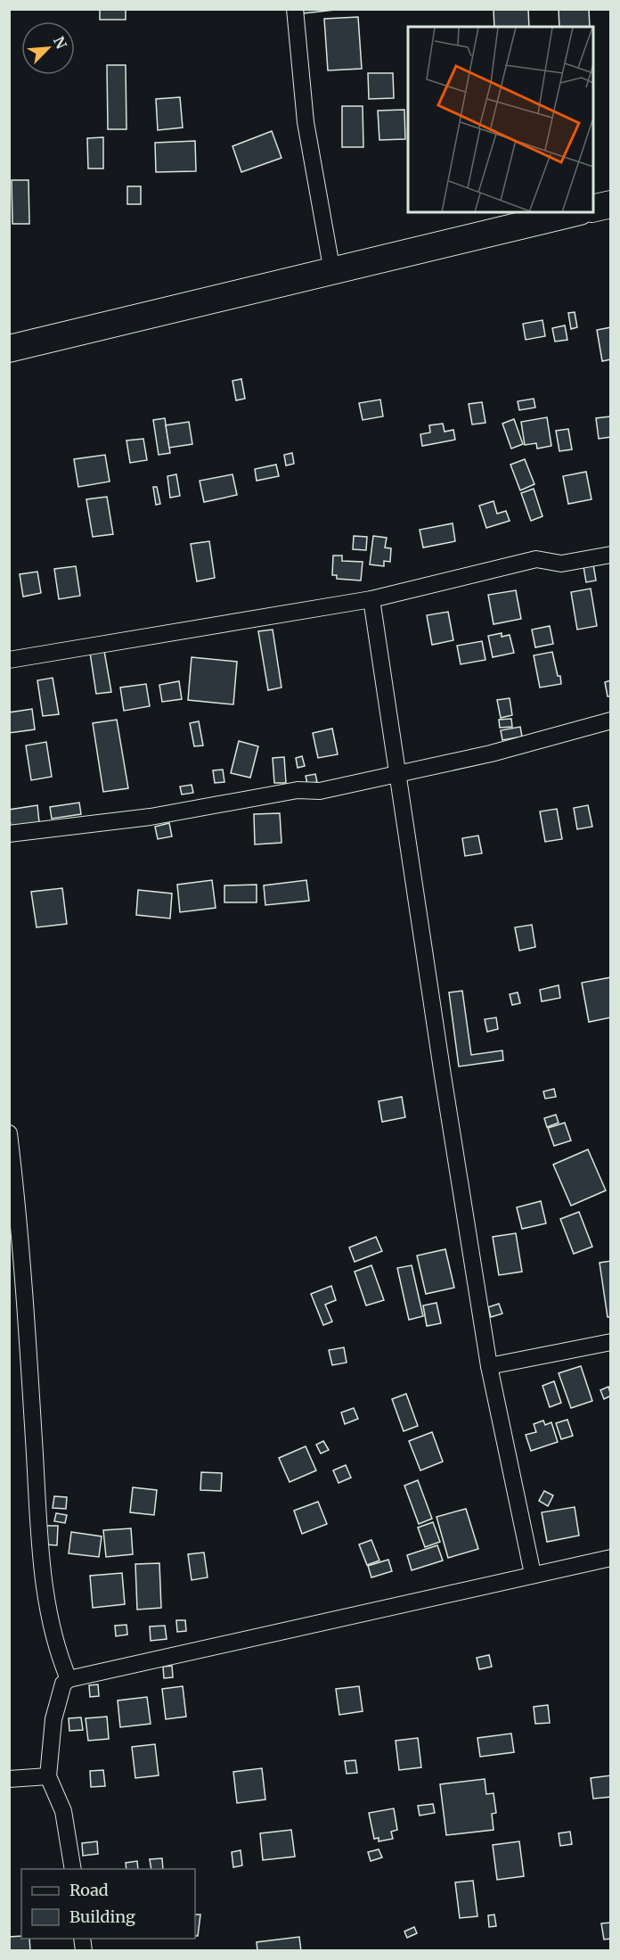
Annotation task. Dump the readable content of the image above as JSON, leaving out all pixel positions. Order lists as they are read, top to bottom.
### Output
{
  "legend": ["Road", "Building"],
  "north": "top right"
}
